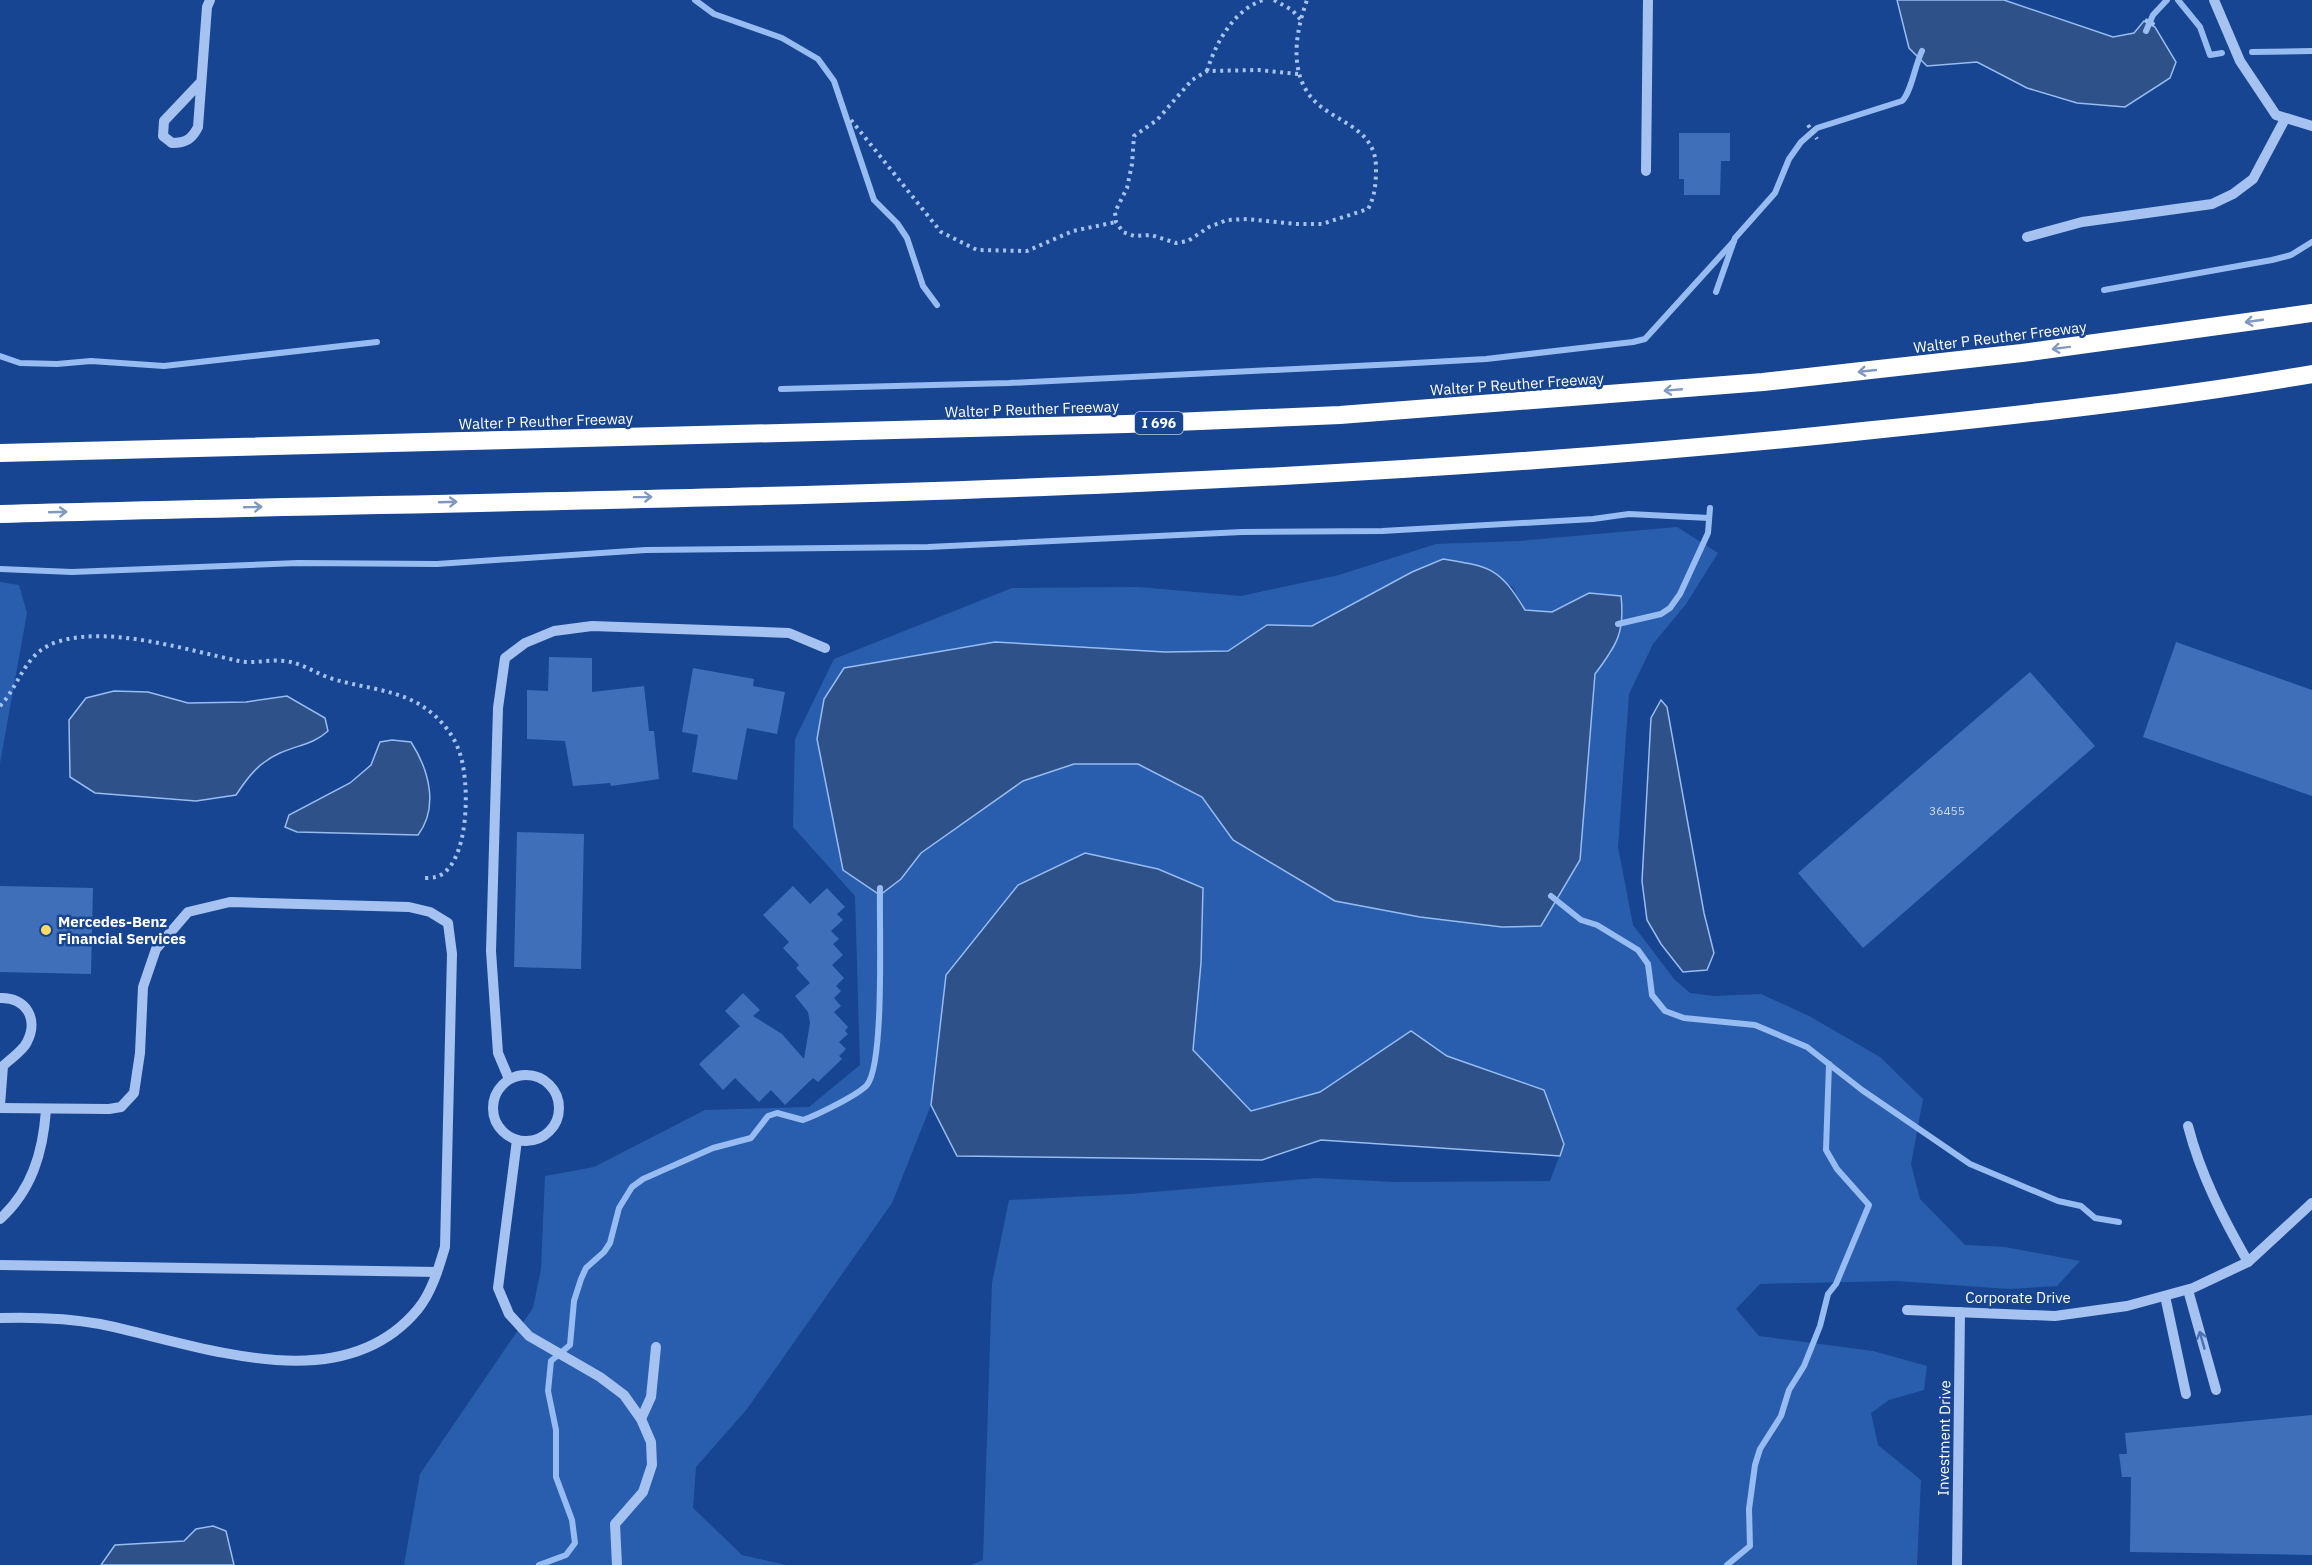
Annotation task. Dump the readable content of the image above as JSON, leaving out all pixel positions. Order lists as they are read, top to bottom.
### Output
{
  "streets": {
    "highway": ["Walter P Reuther Freeway", "I 696"],
    "street": ["Corporate Drive", "Investment Drive"]
  },
  "crossings": [
    ["Corporate Drive", "Investment Drive"]
  ],
  "places": ["Mercedes-Benz Financial Services"],
  "house_numbers": ["36455"]
}
